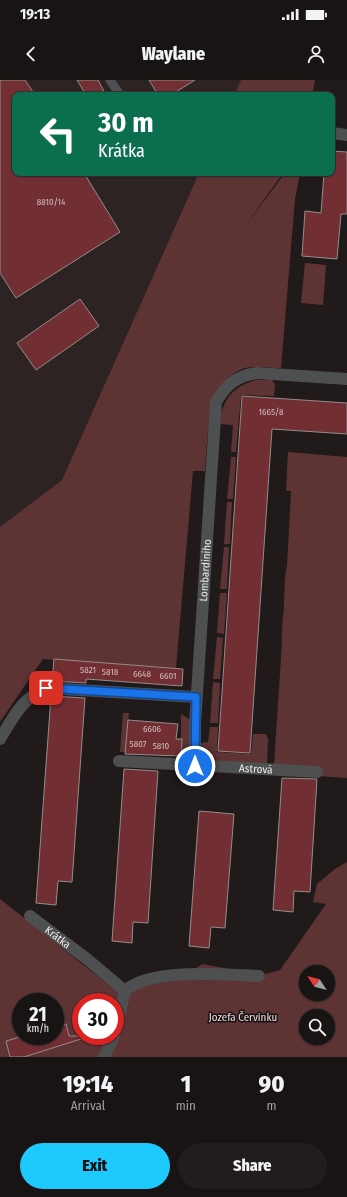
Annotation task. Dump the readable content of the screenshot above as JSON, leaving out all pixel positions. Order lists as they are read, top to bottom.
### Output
{
  "streets": {
    "street": ["Lombardiniho", "Astrová", "Krátka"]
  },
  "crossings": [
    ["Lombardiniho", "Astrová"]
  ],
  "parks": ["Jozefa Červinku"],
  "house_numbers": [
    "8810/14",
    "1665/8",
    "5821",
    "5818",
    "6648",
    "6601",
    "6606",
    "5807",
    "5810"
  ],
  "north": "top left",
  "page": {
    "status": "19:13",
    "header": "Waylane",
    "turn": ["30 m", "Krátka"],
    "speed": "21 km/h",
    "limit": "30",
    "eta": [
      "19:14",
      "Arrival",
      "1",
      "min",
      "90",
      "m"
    ],
    "buttons": ["Exit", "Share"]
  }
}
